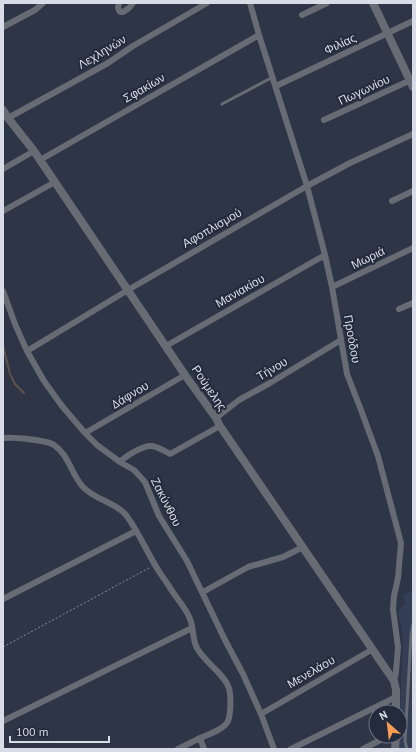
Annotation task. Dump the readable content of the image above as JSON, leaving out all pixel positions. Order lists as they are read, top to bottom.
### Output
{
  "streets": {
    "street": [
      "Φιλίας",
      "Λεχληνών",
      "Σφακίων",
      "Πωγωνίου",
      "Αφοπλισμού",
      "Μωριά",
      "Μανιακίου",
      "Προόδου",
      "Τήνου",
      "Ρούμελης",
      "Δάφνου",
      "Ζακύνθου",
      "Μενελάου"
    ]
  },
  "crossings": [
    ["Φιλίας", "Προόδου"],
    ["Λεχληνών", "Ρούμελης"],
    ["Σφακίων", "Προόδου"],
    ["Σφακίων", "Ρούμελης"],
    ["Αφοπλισμού", "Προόδου"],
    ["Αφοπλισμού", "Ρούμελης"],
    ["Αφοπλισμού", "Ζακύνθου"],
    ["Μωριά", "Προόδου"],
    ["Μανιακίου", "Προόδου"],
    ["Μανιακίου", "Ρούμελης"],
    ["Προόδου", "Τήνου"],
    ["Προόδου", "Ρούμελης"],
    ["Τήνου", "Ρούμελης"],
    ["Τήνου", "Ζακύνθου"],
    ["Ρούμελης", "Δάφνου"],
    ["Ρούμελης", "Μενελάου"],
    ["Δάφνου", "Ζακύνθου"],
    ["Ζακύνθου", "Μενελάου"]
  ],
  "scale_bar": "100 m",
  "north": "top left"
}
